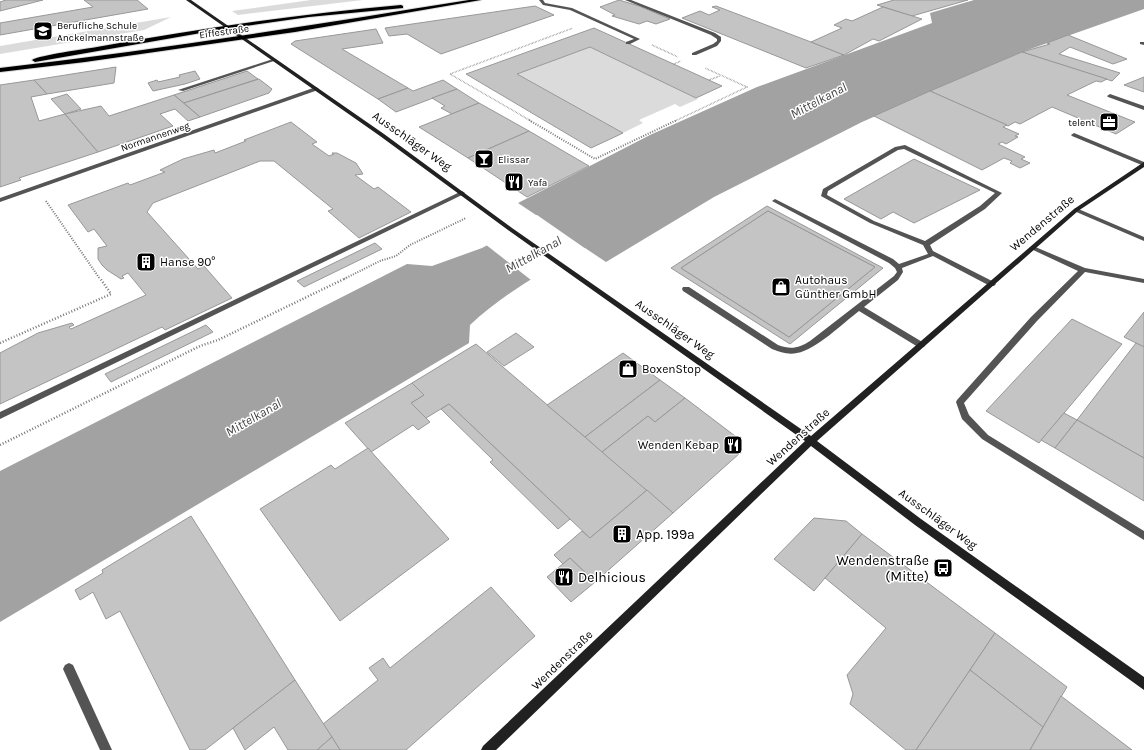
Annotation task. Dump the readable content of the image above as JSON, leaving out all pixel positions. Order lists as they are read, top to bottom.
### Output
{
  "streets": {
    "main road": ["Eiffestraße"],
    "street": ["Normannenweg", "Ausschläger Weg", "Wendenstraße"]
  },
  "crossings": [
    ["Eiffestraße", "Ausschläger Weg"],
    ["Normannenweg", "Ausschläger Weg"],
    ["Ausschläger Weg", "Wendenstraße"]
  ],
  "water": ["Mittelkanal"],
  "places": {
    "school or university": ["Berufliche Schule Anckelmannstraße"],
    "office": ["telent"],
    "bar": ["Elissar"],
    "restaurant": ["Yafa", "Wenden Kebap", "Delhicious"],
    "building": ["Hanse 90°", "App. 199a"],
    "shop": ["Autohaus Günther GmbH", "BoxenStop"],
    "bus stop": ["Wendenstraße (Mitte)"]
  }
}
